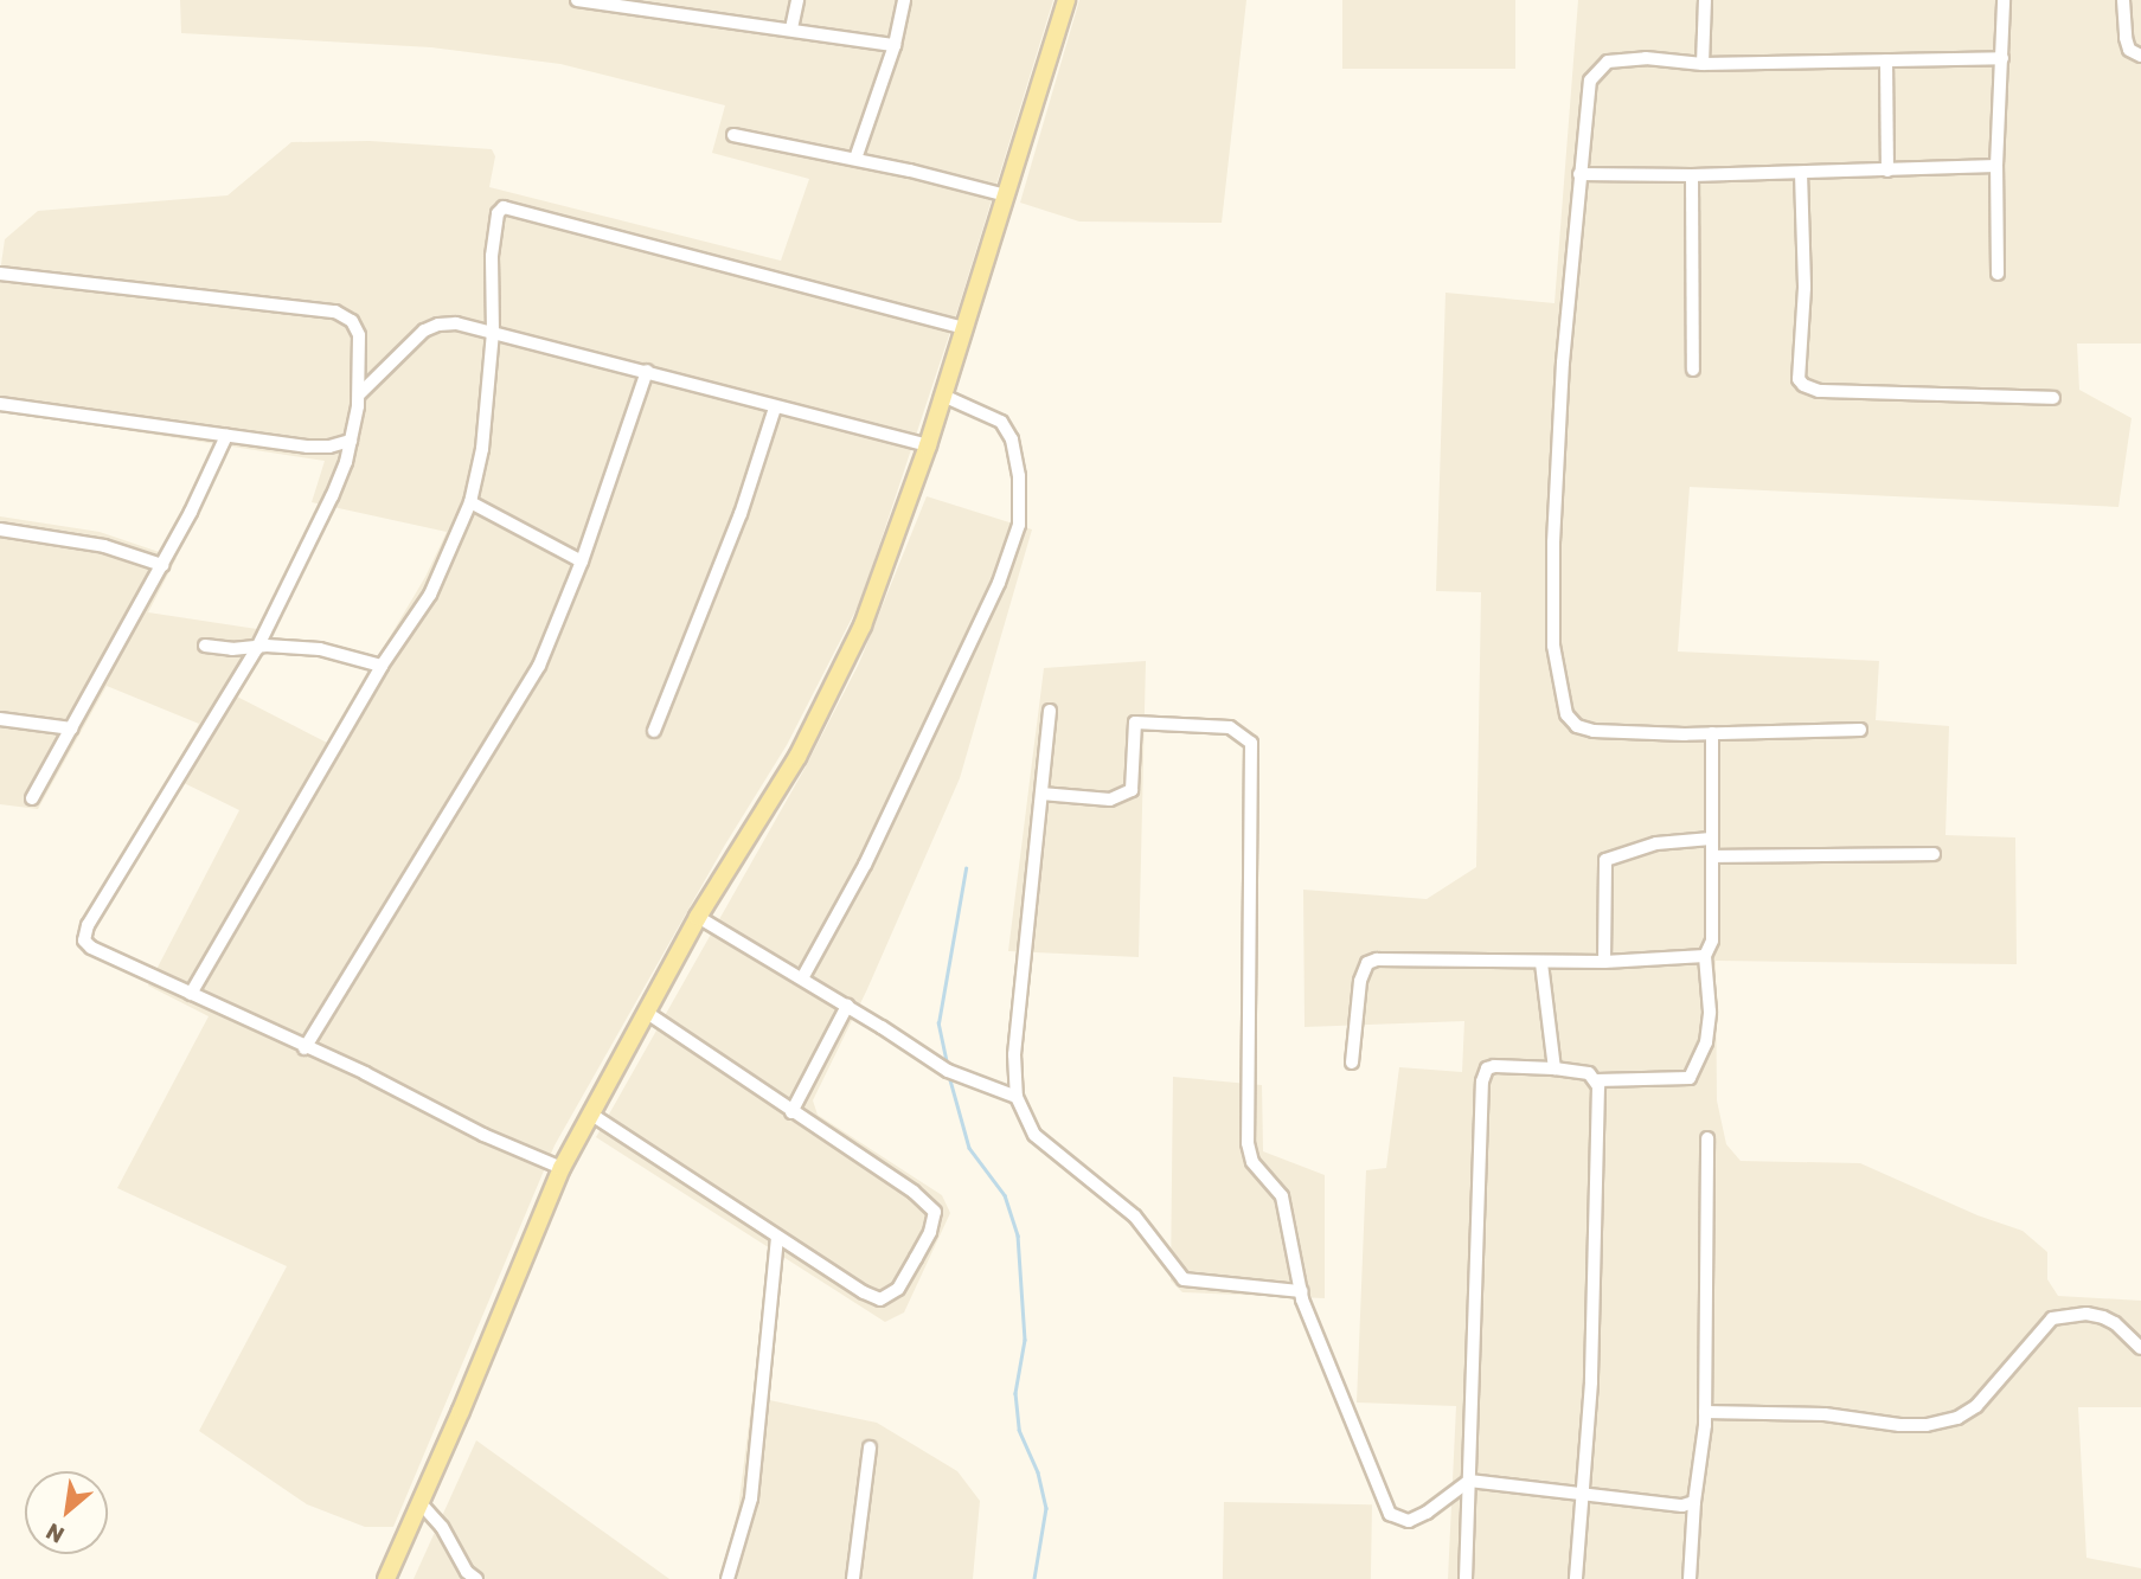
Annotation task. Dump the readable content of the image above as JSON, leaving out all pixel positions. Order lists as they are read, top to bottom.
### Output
{
  "north": "bottom left"
}
